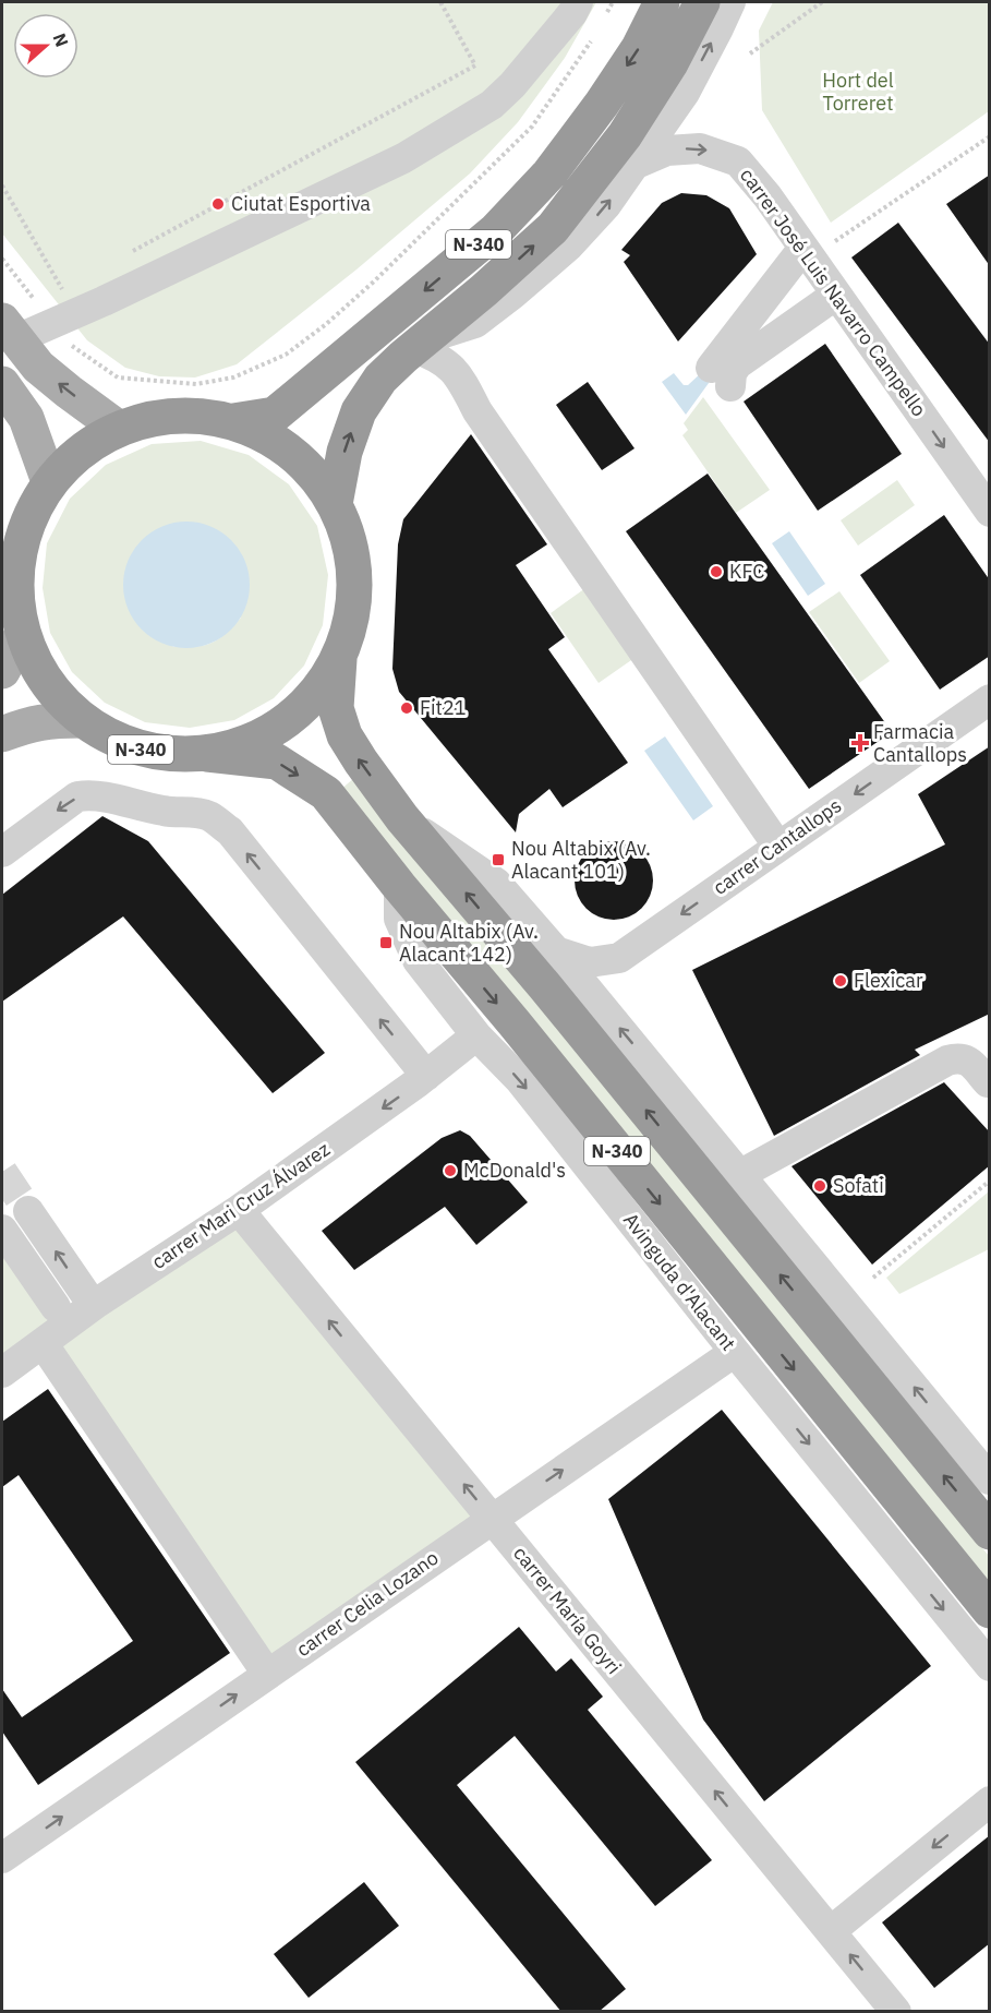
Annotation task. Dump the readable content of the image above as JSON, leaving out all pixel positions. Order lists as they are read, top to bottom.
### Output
{
  "streets": {
    "highway": ["N-340", "Avinguda d'Alacant"],
    "street": [
      "carrer José Luis Navarro Campello",
      "carrer Cantallops",
      "carrer Mari Cruz Álvarez",
      "carrer Celia Lozano",
      "carrer María Goyri"
    ]
  },
  "crossings": [
    ["N-340", "Avinguda d'Alacant"],
    ["carrer Mari Cruz Álvarez", "Avinguda d'Alacant"],
    ["carrer Mari Cruz Álvarez", "carrer María Goyri"],
    ["Avinguda d'Alacant", "carrer Celia Lozano"],
    ["carrer Celia Lozano", "carrer María Goyri"]
  ],
  "one_way": ["carrer José Luis Navarro Campello", "carrer Mari Cruz Álvarez", "carrer Celia Lozano"],
  "parks": ["Hort del Torreret"],
  "places": {
    "other": [
      "Ciutat Esportiva",
      "KFC",
      "Fit21",
      "Flexicar",
      "McDonald's",
      "Sofati"
    ],
    "health": ["Farmacia Cantallops"],
    "transit": ["Nou Altabix (Av. Alacant 101)", "Nou Altabix (Av. Alacant 142)"]
  },
  "north": "right"
}
